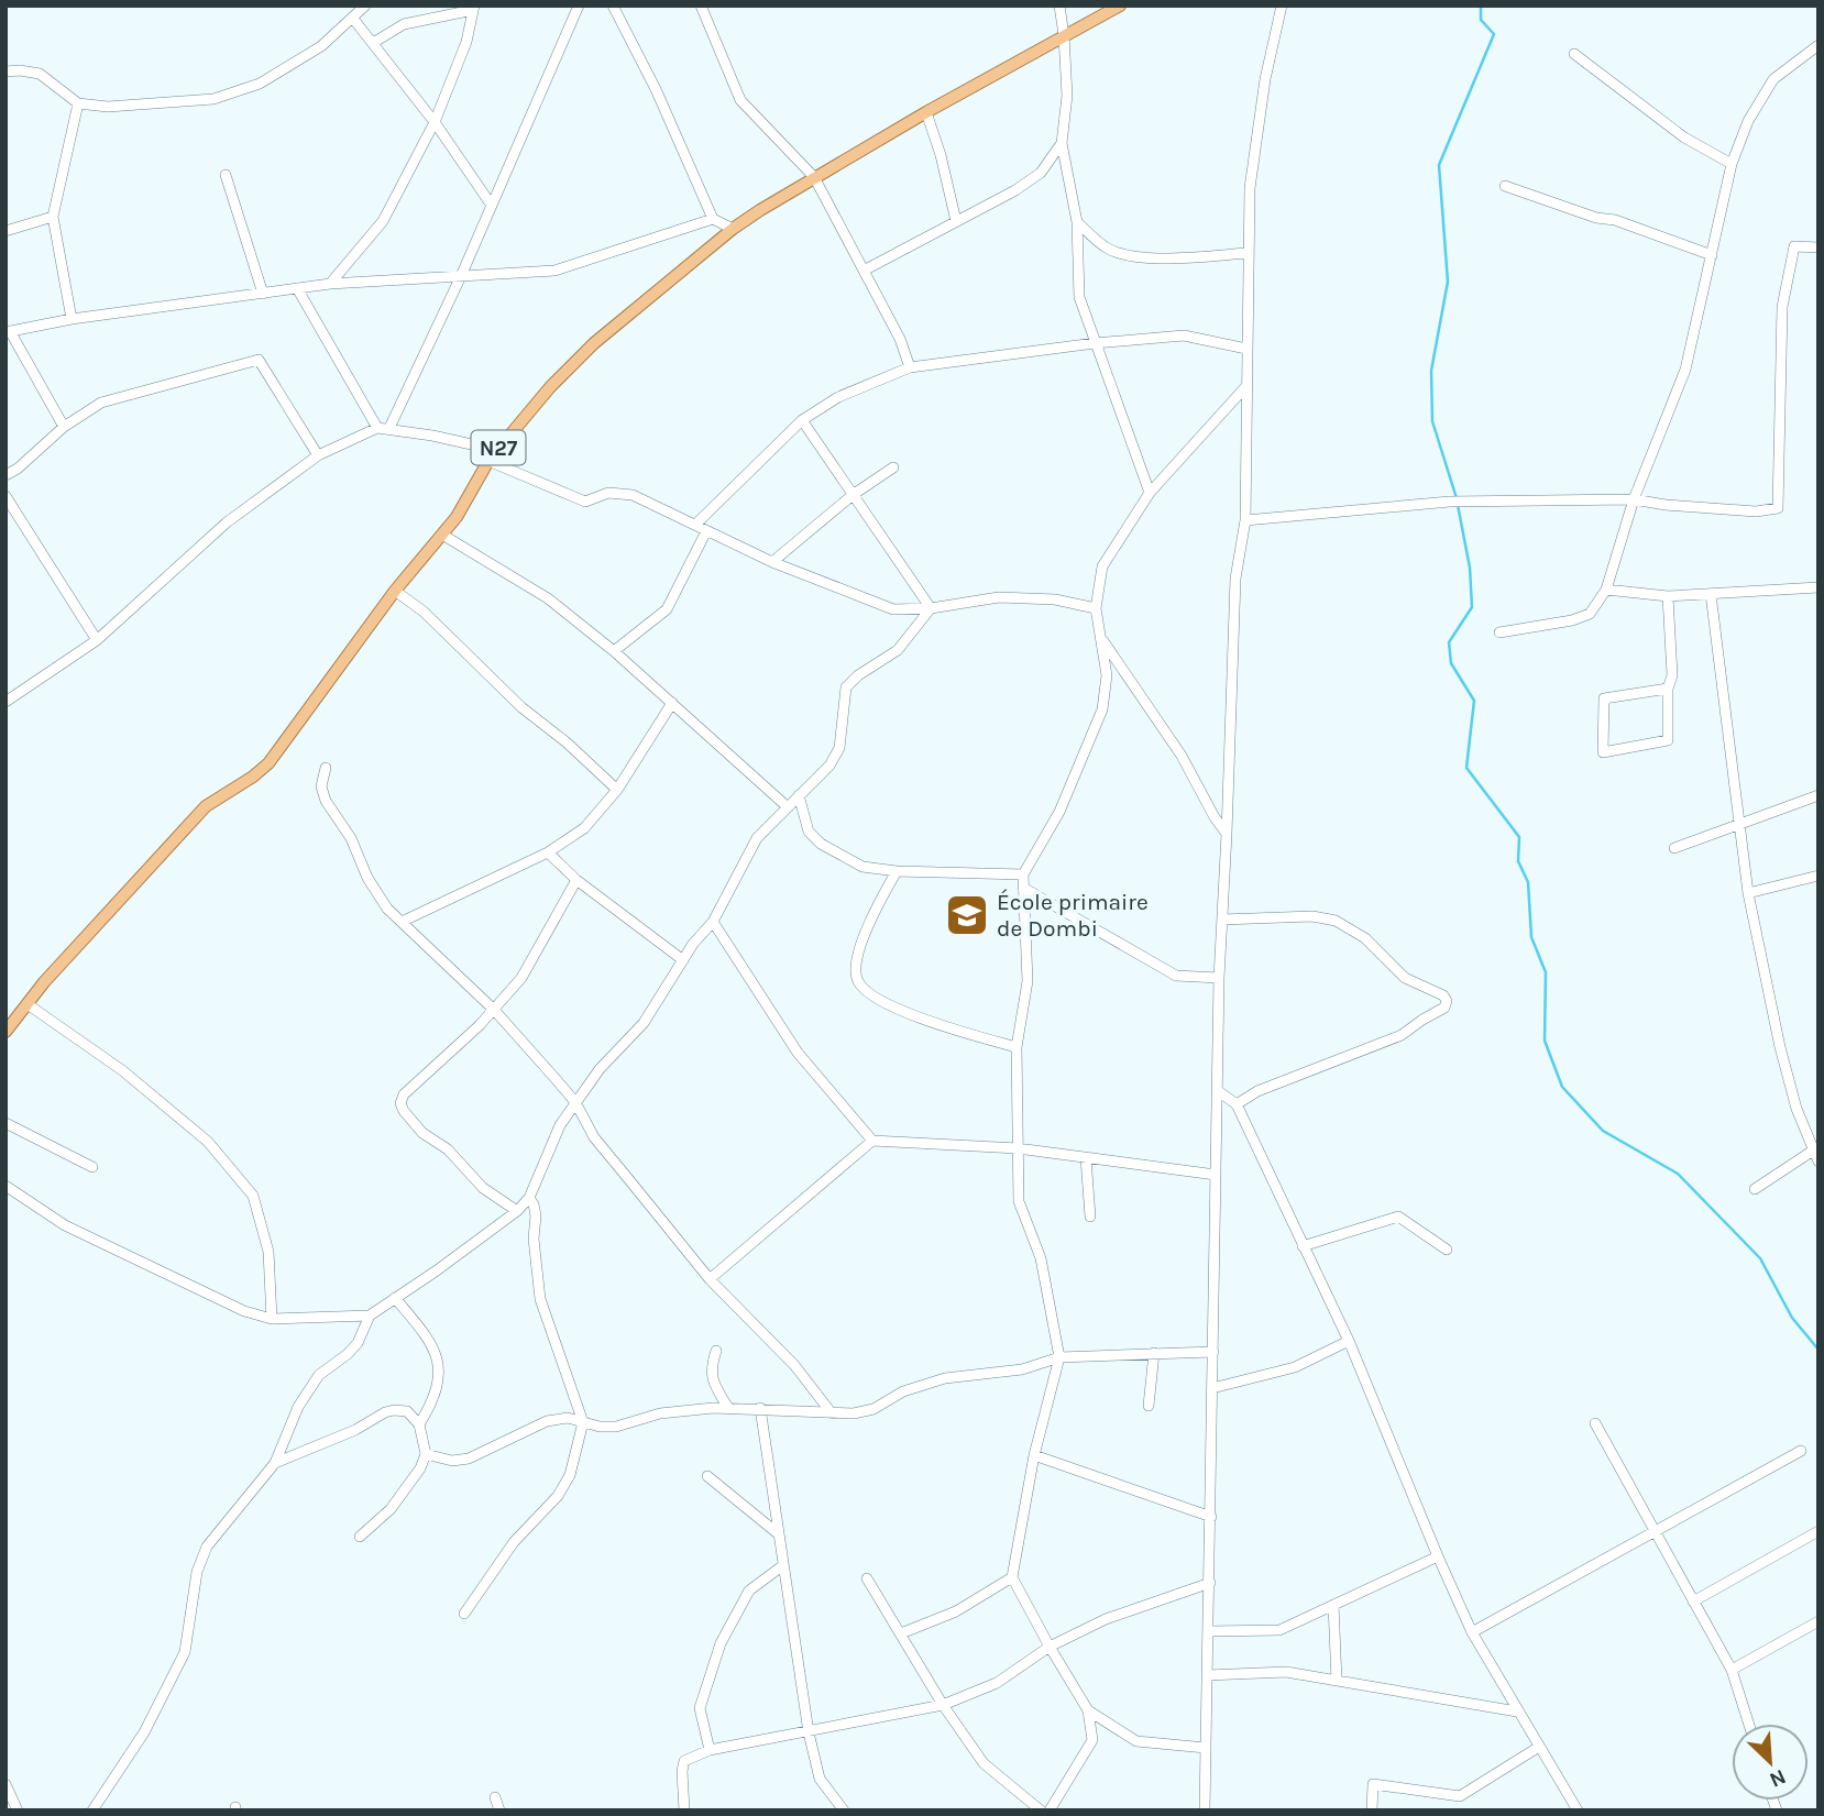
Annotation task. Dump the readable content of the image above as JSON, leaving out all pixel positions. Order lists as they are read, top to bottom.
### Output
{
  "streets": {
    "main road": ["N27"]
  },
  "places": {
    "school or university": ["École primaire de Dombi"]
  },
  "north": "bottom right"
}
